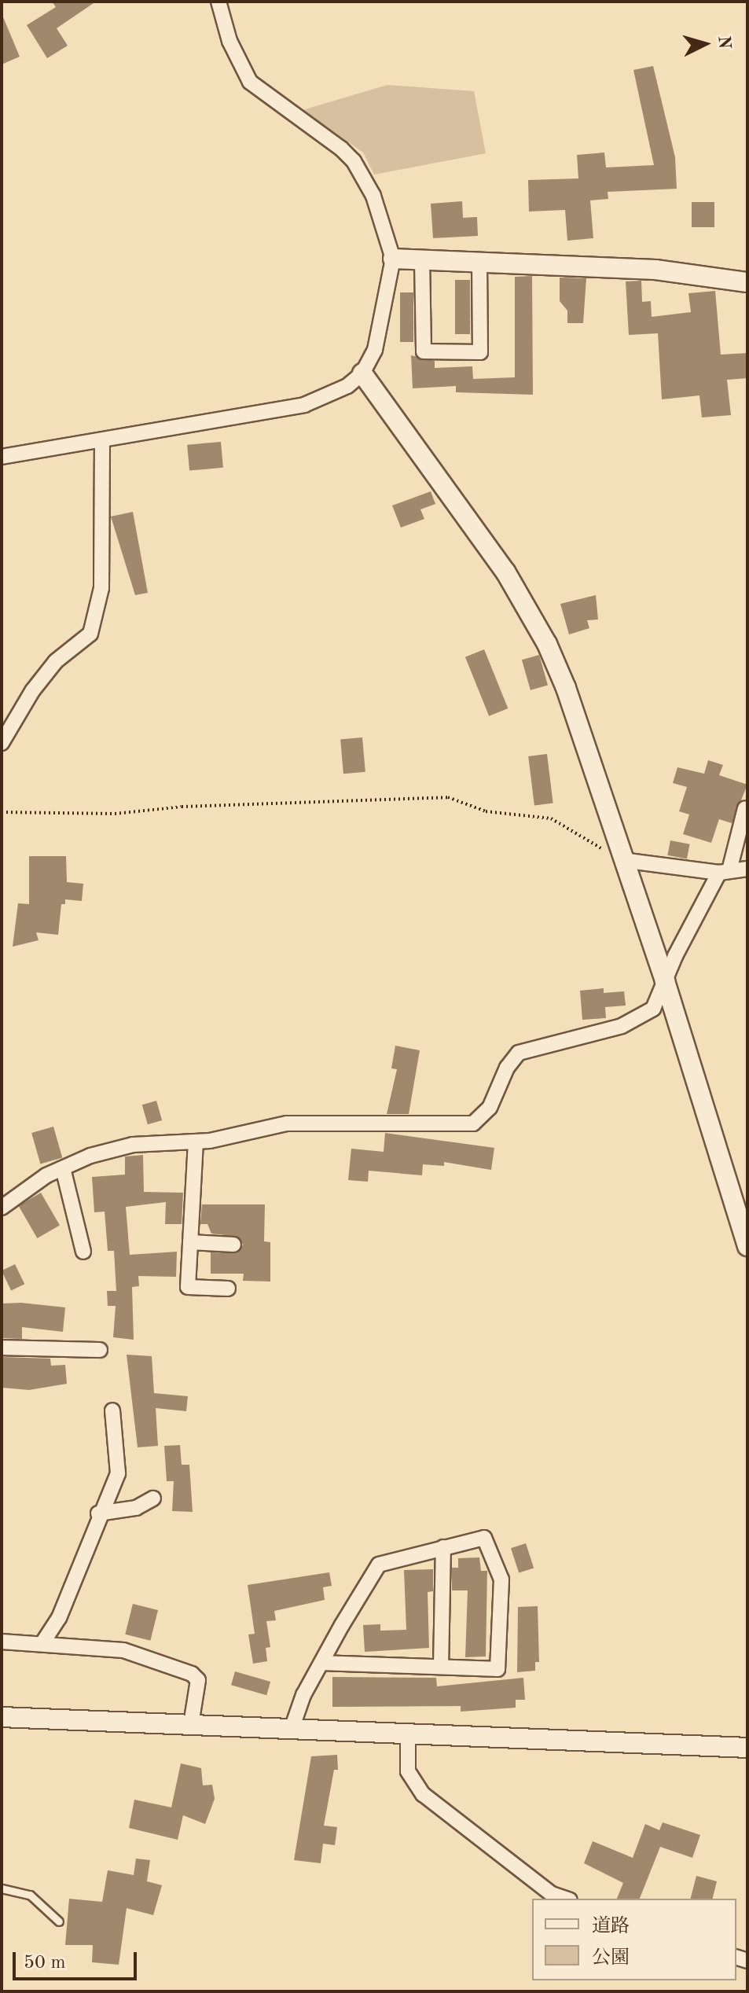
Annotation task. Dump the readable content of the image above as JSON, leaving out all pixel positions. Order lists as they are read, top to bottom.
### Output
{
  "legend": ["道路", "公園"],
  "scale_bar": "50 m",
  "north": "right"
}
